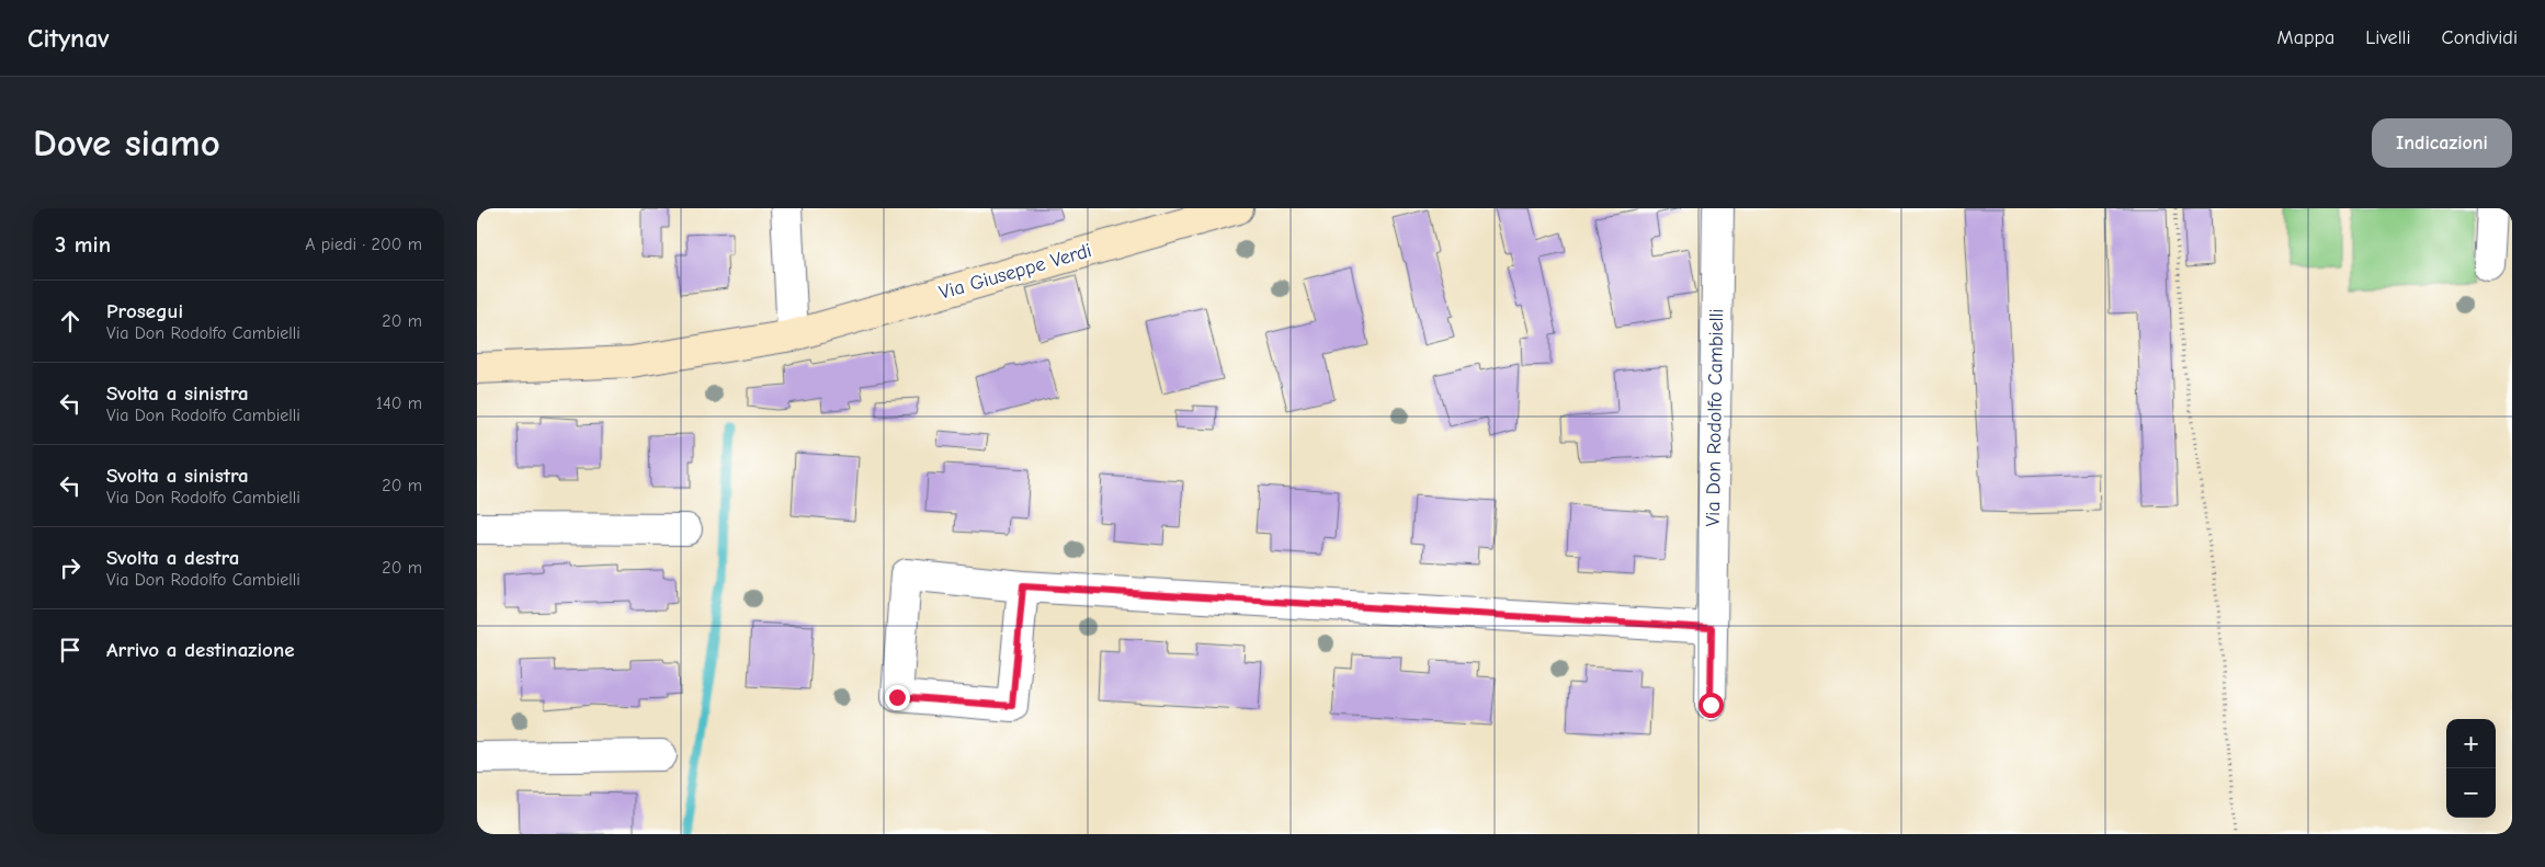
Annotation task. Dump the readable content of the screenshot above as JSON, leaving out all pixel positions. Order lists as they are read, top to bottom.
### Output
{
  "streets": {
    "street": ["Via Giuseppe Verdi", "Via Don Rodolfo Cambielli"]
  },
  "page": {
    "header": "Citynav",
    "nav": ["Mappa", "Livelli", "Condividi"],
    "buttons": "Indicazioni",
    "title": "Dove siamo",
    "heading": ["3 min", "A piedi · 200 m"],
    "list": [
      ["Prosegui", "Via Don Rodolfo Cambielli", "20 m"],
      ["Svolta a sinistra", "Via Don Rodolfo Cambielli", "140 m"],
      ["Svolta a sinistra", "Via Don Rodolfo Cambielli", "20 m"],
      ["Svolta a destra", "Via Don Rodolfo Cambielli", "20 m"],
      "Arrivo a destinazione"
    ],
    "map_buttons": ["+", "−"]
  }
}
